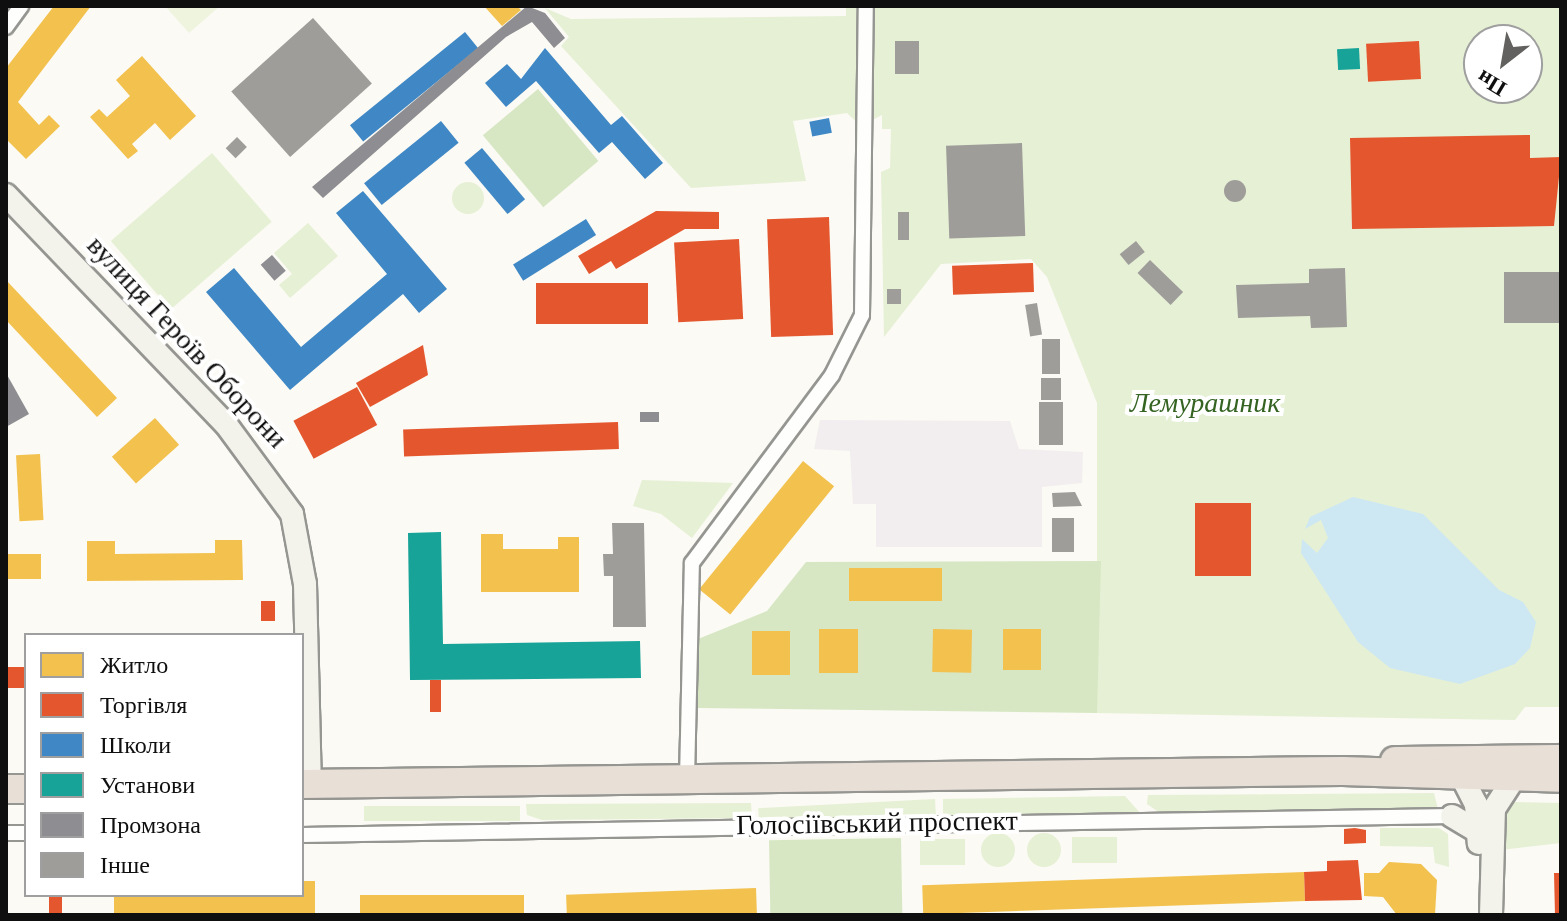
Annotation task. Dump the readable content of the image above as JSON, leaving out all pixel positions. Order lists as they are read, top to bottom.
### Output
{
  "streets": {
    "highway": ["Голосіївський проспект"],
    "street": ["вулиця Героїв Оборони"]
  },
  "crossings": [
    ["вулиця Героїв Оборони", "Голосіївський проспект"]
  ],
  "parks": ["Лемурашник"],
  "legend": [
    "Житло",
    "Торгівля",
    "Школи",
    "Установи",
    "Промзона",
    "Інше"
  ],
  "north": "bottom left"
}
